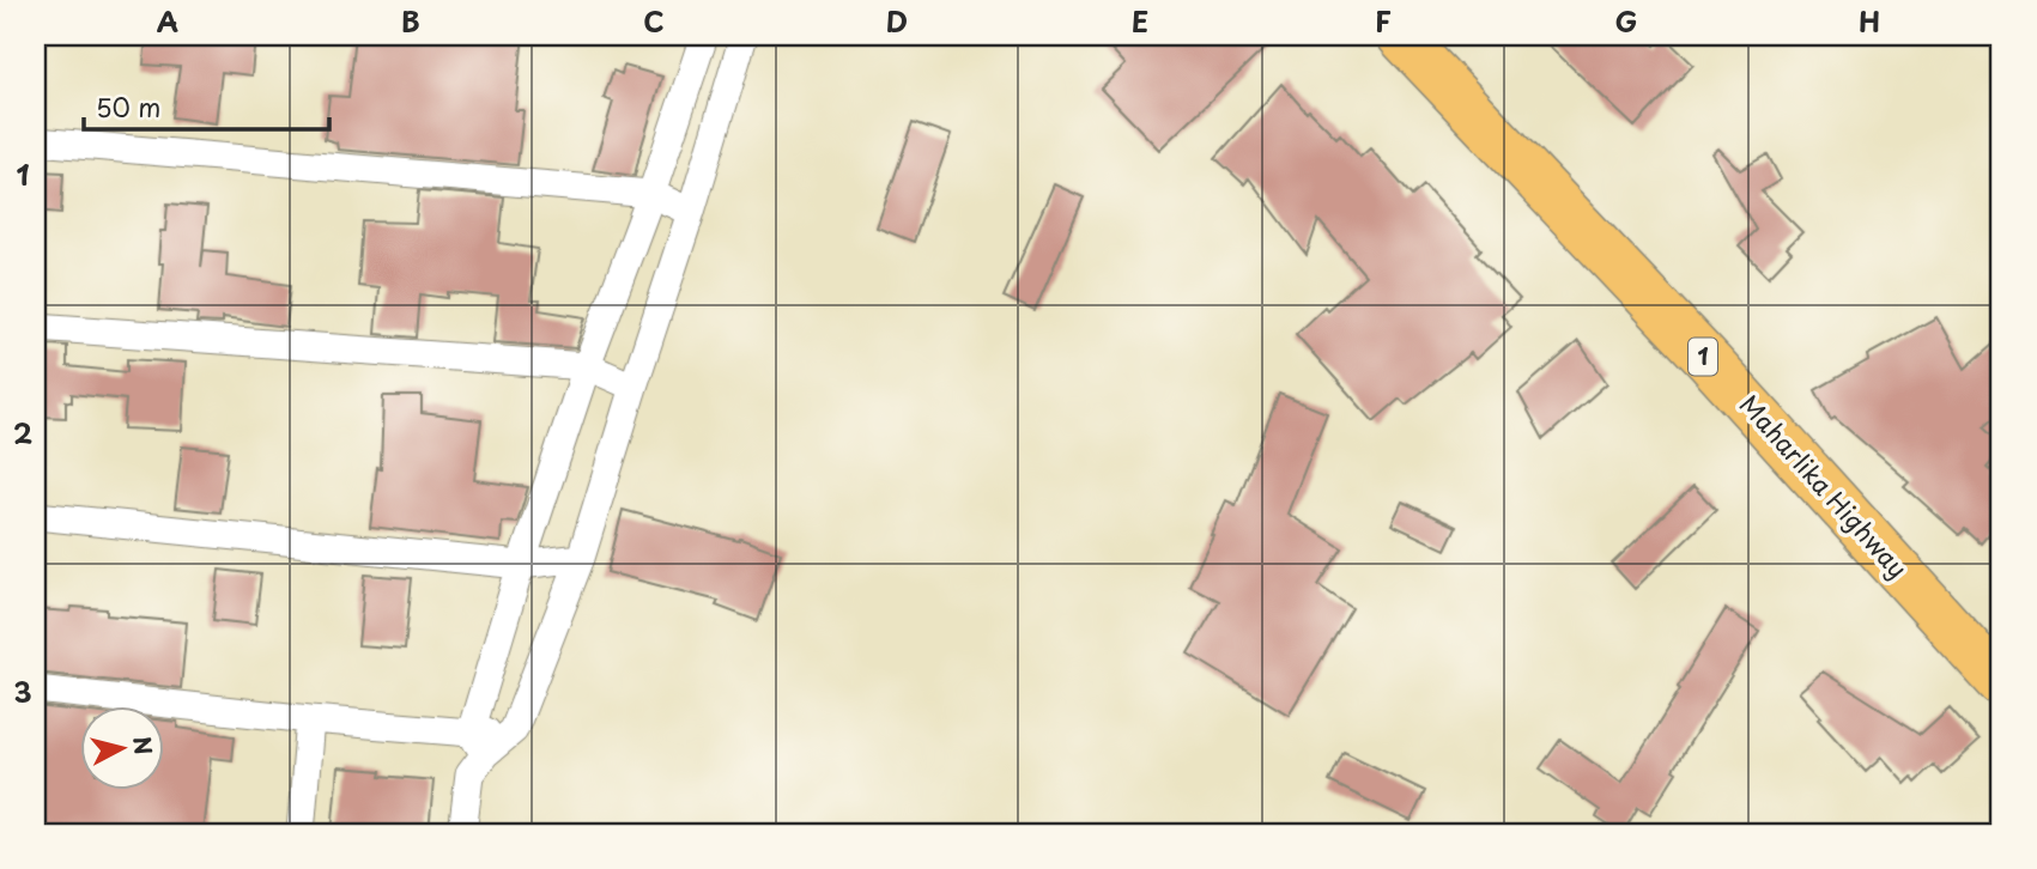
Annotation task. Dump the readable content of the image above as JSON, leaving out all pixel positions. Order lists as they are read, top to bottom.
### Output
{
  "streets": {
    "highway": ["1", "Maharlika Highway"]
  },
  "scale_bar": "50 m",
  "north": "right",
  "grid": {
    "columns": [
      "A",
      "B",
      "C",
      "D",
      "E",
      "F",
      "G",
      "H"
    ],
    "rows": ["1", "2", "3"]
  }
}
